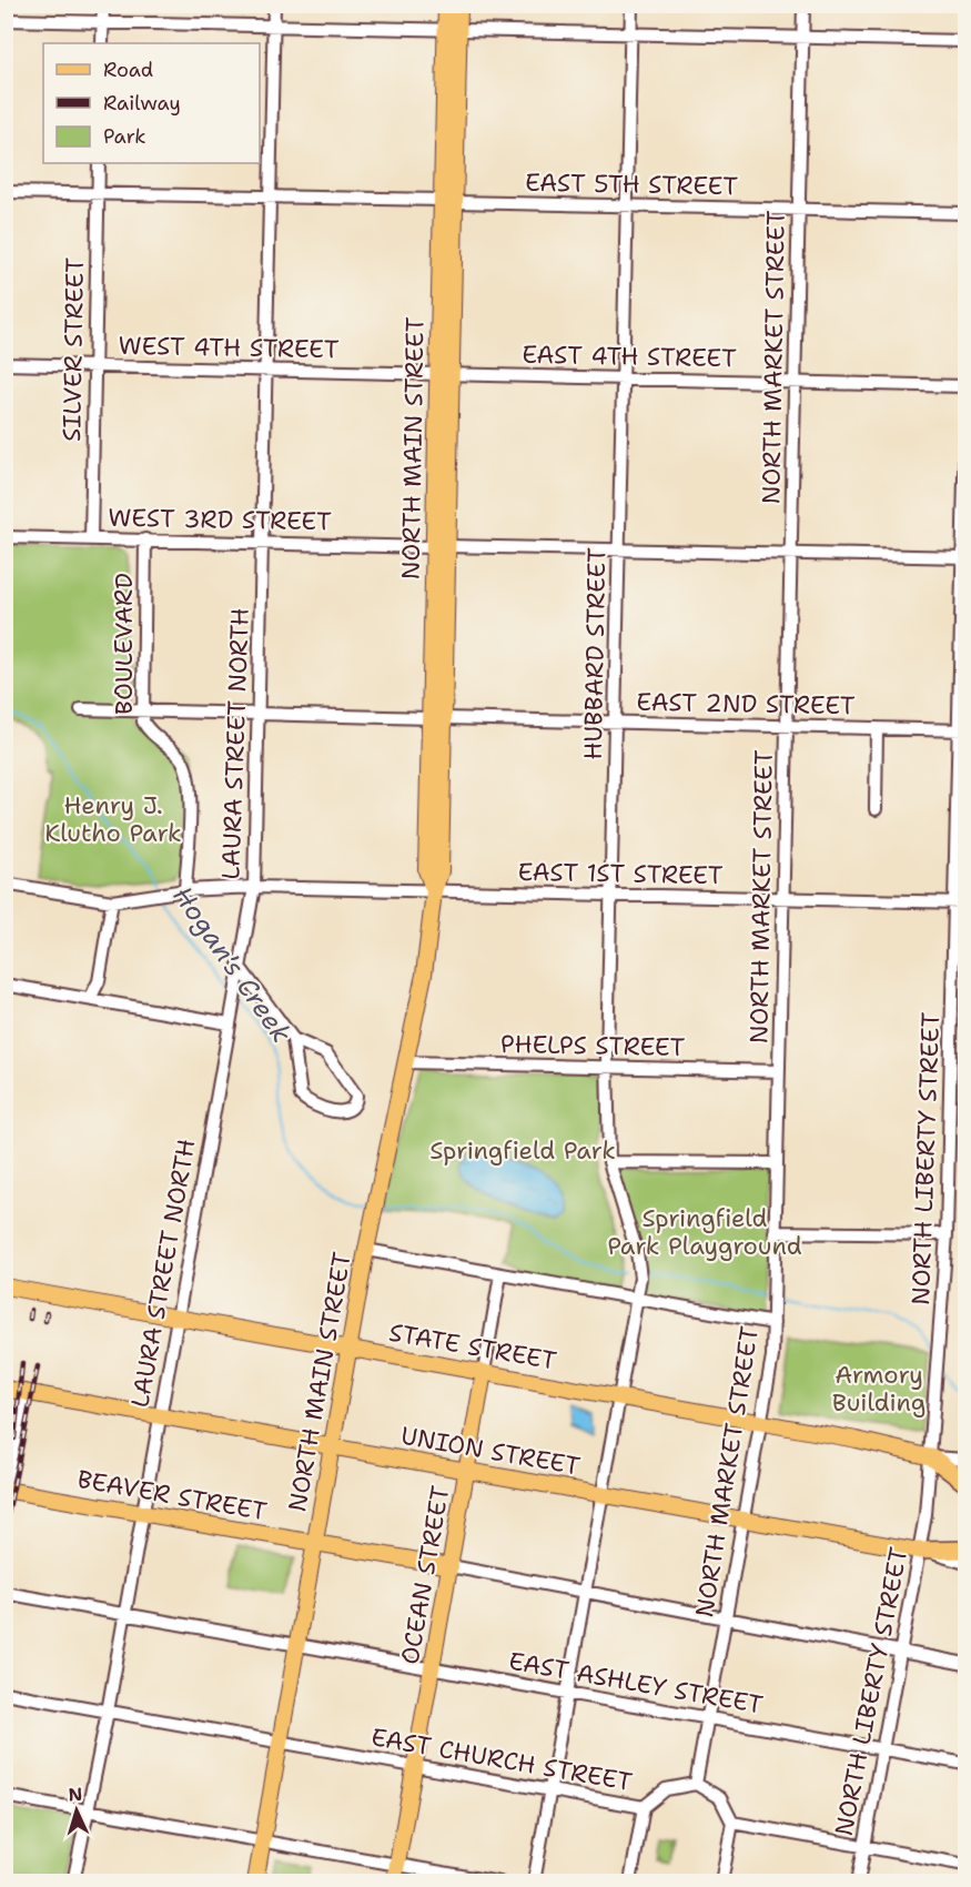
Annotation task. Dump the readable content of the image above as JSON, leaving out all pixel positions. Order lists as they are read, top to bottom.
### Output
{
  "streets": {
    "main road": [
      "NORTH MAIN STREET",
      "STATE STREET",
      "UNION STREET",
      "BEAVER STREET",
      "OCEAN STREET"
    ],
    "street": [
      "EAST 5TH STREET",
      "WEST 4TH STREET",
      "SILVER STREET",
      "EAST 4TH STREET",
      "NORTH MARKET STREET",
      "WEST 3RD STREET",
      "BOULEVARD",
      "HUBBARD STREET",
      "EAST 2ND STREET",
      "LAURA STREET NORTH",
      "EAST 1ST STREET",
      "PHELPS STREET",
      "NORTH LIBERTY STREET",
      "EAST ASHLEY STREET",
      "EAST CHURCH STREET"
    ]
  },
  "crossings": [
    ["EAST 5TH STREET", "SILVER STREET"],
    ["EAST 5TH STREET", "NORTH MARKET STREET"],
    ["EAST 5TH STREET", "NORTH MAIN STREET"],
    ["EAST 5TH STREET", "HUBBARD STREET"],
    ["EAST 5TH STREET", "LAURA STREET NORTH"],
    ["WEST 4TH STREET", "SILVER STREET"],
    ["WEST 4TH STREET", "EAST 4TH STREET"],
    ["WEST 4TH STREET", "NORTH MAIN STREET"],
    ["WEST 4TH STREET", "LAURA STREET NORTH"],
    ["SILVER STREET", "WEST 3RD STREET"],
    ["EAST 4TH STREET", "NORTH MARKET STREET"],
    ["EAST 4TH STREET", "NORTH MAIN STREET"],
    ["EAST 4TH STREET", "HUBBARD STREET"],
    ["NORTH MARKET STREET", "WEST 3RD STREET"],
    ["NORTH MARKET STREET", "EAST 2ND STREET"],
    ["NORTH MARKET STREET", "EAST 1ST STREET"],
    ["NORTH MARKET STREET", "PHELPS STREET"],
    ["NORTH MARKET STREET", "STATE STREET"],
    ["NORTH MARKET STREET", "UNION STREET"],
    ["NORTH MARKET STREET", "EAST ASHLEY STREET"],
    ["NORTH MARKET STREET", "EAST CHURCH STREET"],
    ["NORTH MAIN STREET", "WEST 3RD STREET"],
    ["NORTH MAIN STREET", "EAST 2ND STREET"],
    ["NORTH MAIN STREET", "EAST 1ST STREET"],
    ["NORTH MAIN STREET", "PHELPS STREET"],
    ["NORTH MAIN STREET", "STATE STREET"],
    ["NORTH MAIN STREET", "UNION STREET"],
    ["NORTH MAIN STREET", "BEAVER STREET"],
    ["NORTH MAIN STREET", "EAST ASHLEY STREET"],
    ["NORTH MAIN STREET", "EAST CHURCH STREET"],
    ["WEST 3RD STREET", "BOULEVARD"],
    ["WEST 3RD STREET", "HUBBARD STREET"],
    ["WEST 3RD STREET", "LAURA STREET NORTH"],
    ["WEST 3RD STREET", "NORTH LIBERTY STREET"],
    ["BOULEVARD", "EAST 2ND STREET"],
    ["BOULEVARD", "EAST 1ST STREET"],
    ["HUBBARD STREET", "EAST 2ND STREET"],
    ["HUBBARD STREET", "EAST 1ST STREET"],
    ["HUBBARD STREET", "PHELPS STREET"],
    ["HUBBARD STREET", "STATE STREET"],
    ["HUBBARD STREET", "UNION STREET"],
    ["HUBBARD STREET", "EAST ASHLEY STREET"],
    ["HUBBARD STREET", "EAST CHURCH STREET"],
    ["EAST 2ND STREET", "LAURA STREET NORTH"],
    ["EAST 2ND STREET", "NORTH LIBERTY STREET"],
    ["LAURA STREET NORTH", "EAST 1ST STREET"],
    ["LAURA STREET NORTH", "STATE STREET"],
    ["LAURA STREET NORTH", "UNION STREET"],
    ["LAURA STREET NORTH", "BEAVER STREET"],
    ["LAURA STREET NORTH", "EAST ASHLEY STREET"],
    ["LAURA STREET NORTH", "EAST CHURCH STREET"],
    ["EAST 1ST STREET", "NORTH LIBERTY STREET"],
    ["NORTH LIBERTY STREET", "STATE STREET"],
    ["NORTH LIBERTY STREET", "UNION STREET"],
    ["NORTH LIBERTY STREET", "EAST ASHLEY STREET"],
    ["STATE STREET", "OCEAN STREET"],
    ["UNION STREET", "OCEAN STREET"],
    ["BEAVER STREET", "OCEAN STREET"],
    ["OCEAN STREET", "EAST ASHLEY STREET"],
    ["OCEAN STREET", "EAST CHURCH STREET"]
  ],
  "water": ["Hogan's Creek"],
  "parks": [
    "Henry J. Klutho Park",
    "Springfield Park",
    "Springfield Park Playground",
    "Armory Building"
  ],
  "legend": ["Road", "Railway", "Park"],
  "north": "top"
}
